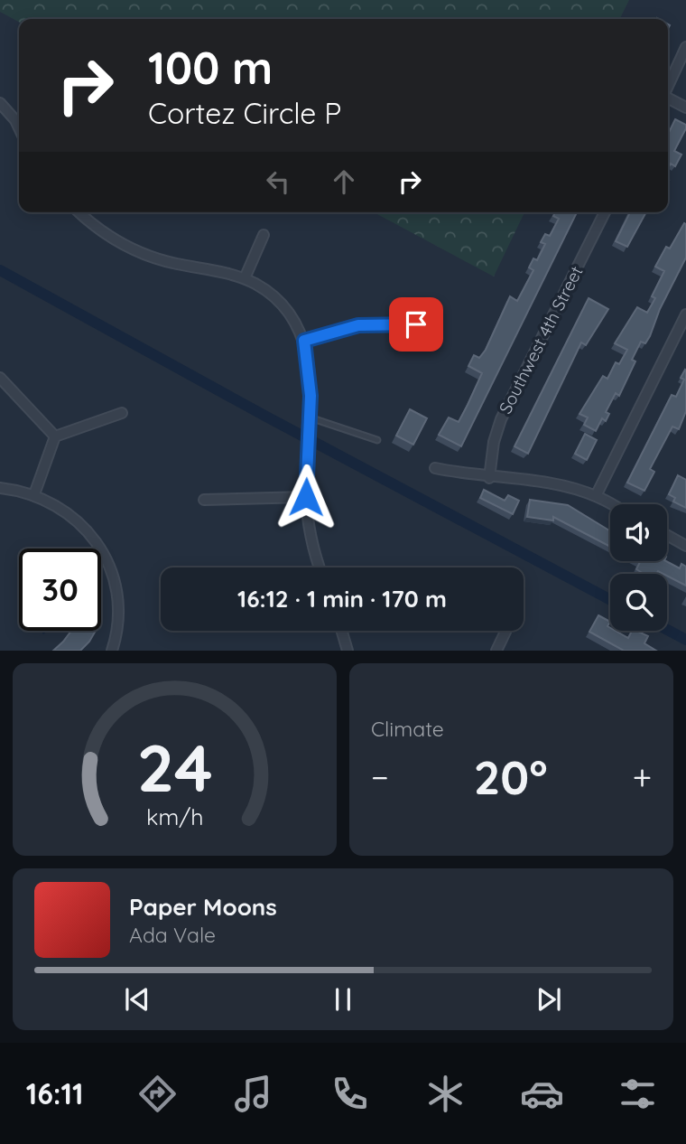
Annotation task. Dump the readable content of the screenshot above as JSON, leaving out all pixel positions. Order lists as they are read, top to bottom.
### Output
{
  "streets": {
    "street": ["Southwest 4th Street"]
  },
  "page": {
    "turn": ["100 m", "Cortez Circle P"],
    "limit": "30",
    "trip": "16:12 · 1 min · 170 m",
    "tile": "Climate",
    "heat": ["−", "20°", "+"],
    "song": ["Paper Moons", "Ada Vale"],
    "tabs": "16:11",
    "gauge": ["24", "km/h"]
  }
}
